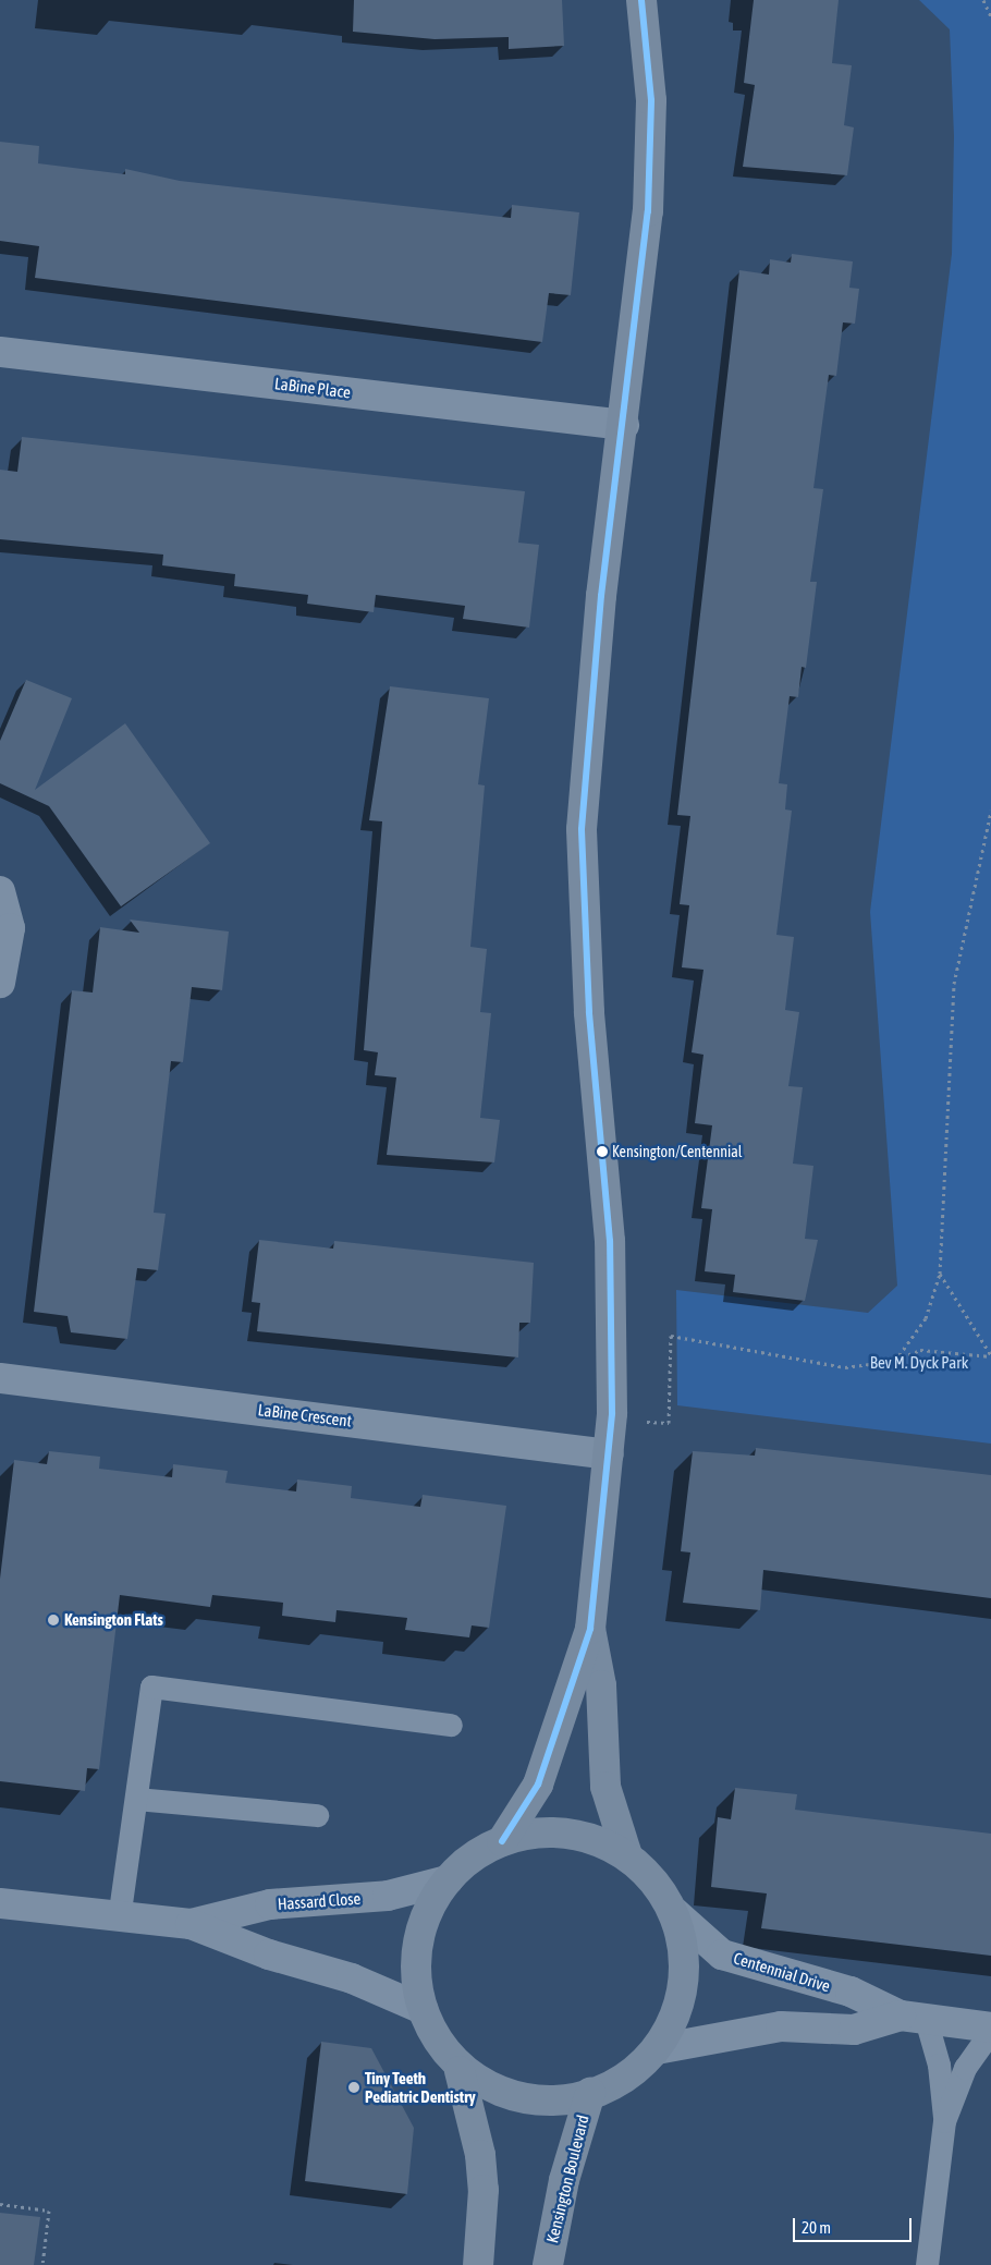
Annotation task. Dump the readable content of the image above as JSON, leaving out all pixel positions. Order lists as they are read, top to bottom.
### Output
{
  "streets": {
    "main road": ["Kensington Boulevard"],
    "street": [
      "LaBine Place",
      "LaBine Crescent",
      "Hassard Close",
      "Centennial Drive"
    ]
  },
  "parks": ["Bev M. Dyck Park"],
  "places": ["Kensington/Centennial", "Kensington Flats", "Tiny Teeth Pediatric Dentistry"],
  "scale_bar": "20 m"
}
